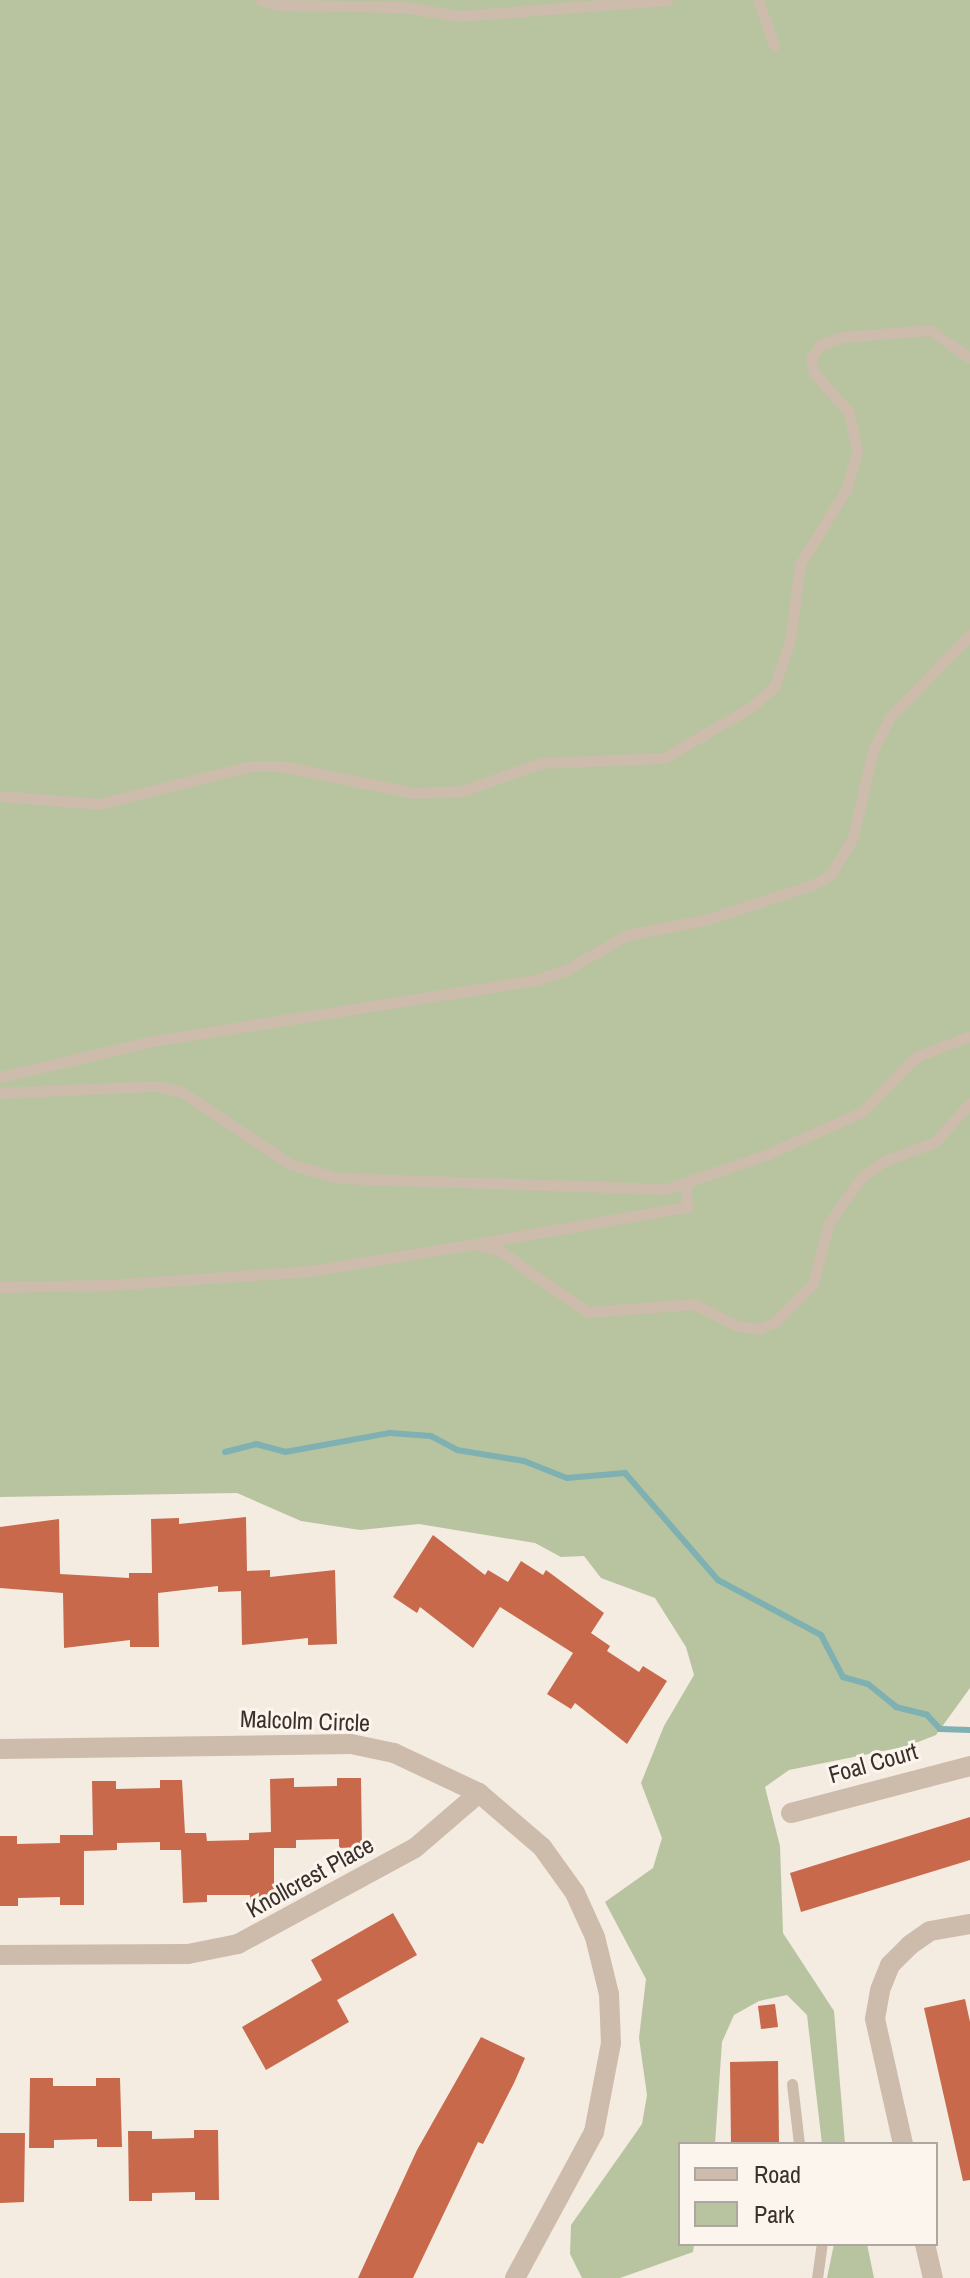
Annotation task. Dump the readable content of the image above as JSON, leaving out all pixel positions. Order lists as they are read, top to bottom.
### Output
{
  "streets": {
    "street": ["Malcolm Circle", "Foal Court", "Knollcrest Place"]
  },
  "crossings": [
    ["Malcolm Circle", "Knollcrest Place"]
  ],
  "legend": ["Road", "Park"]
}
